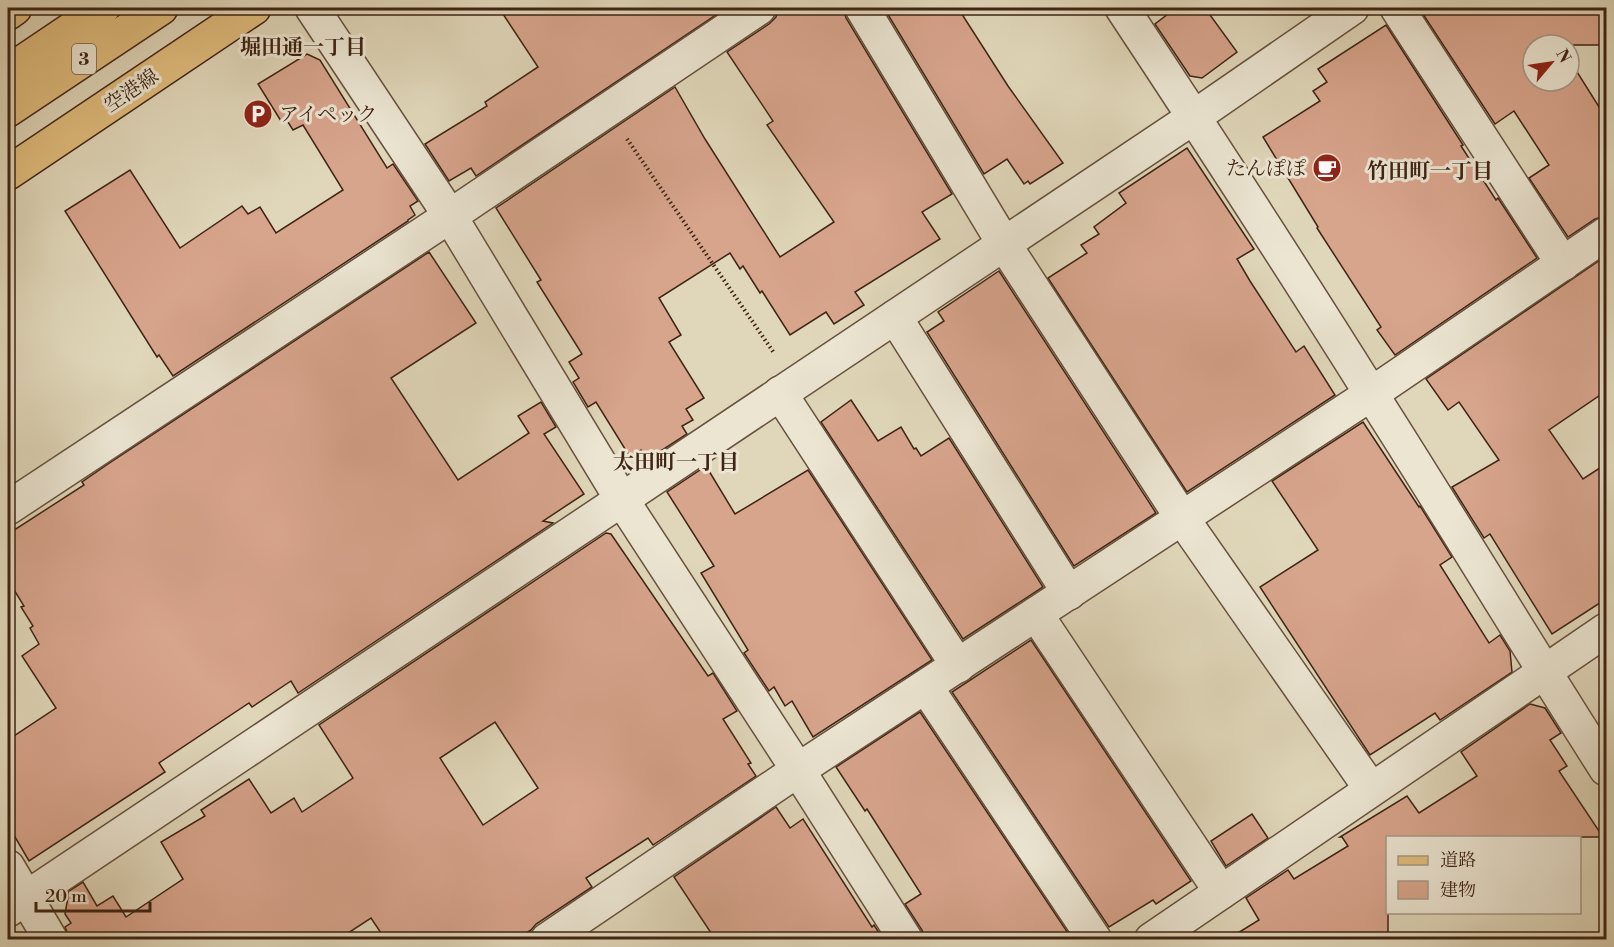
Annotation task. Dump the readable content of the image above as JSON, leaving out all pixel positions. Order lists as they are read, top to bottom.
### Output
{
  "streets": {
    "main road": ["3", "空港線"]
  },
  "districts": ["堀田通一丁目", "竹田町一丁目", "太田町一丁目"],
  "places": {
    "parking": ["アイペック"],
    "cafe": ["たんぽぽ"]
  },
  "legend": ["道路", "建物"],
  "scale_bar": "20 m",
  "north": "top right"
}
